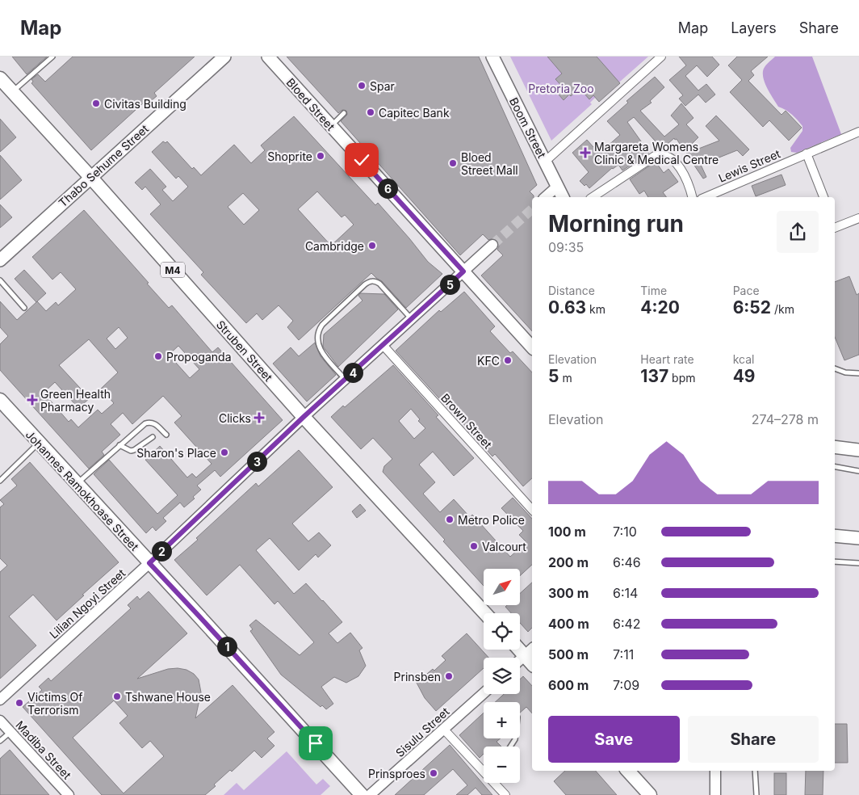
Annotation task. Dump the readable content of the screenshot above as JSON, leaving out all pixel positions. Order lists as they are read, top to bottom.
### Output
{
  "streets": {
    "main road": [
      "Bloed Street",
      "Boom Street",
      "Thabo Sehume Street",
      "M4",
      "Struben Street",
      "Johannes Ramokhoase Street"
    ],
    "street": [
      "Lewis Street",
      "Brown Street",
      "Lilian Ngoyi Street",
      "Sisulu Street",
      "Madiba Street"
    ]
  },
  "crossings": [
    ["Bloed Street", "Lilian Ngoyi Street"],
    ["Thabo Sehume Street", "Struben Street"],
    ["Struben Street", "Lilian Ngoyi Street"],
    ["Brown Street", "Lilian Ngoyi Street"],
    ["Johannes Ramokhoase Street", "Lilian Ngoyi Street"]
  ],
  "parks": ["Pretoria Zoo"],
  "places": {
    "other": [
      "Spar",
      "Civitas Building",
      "Capitec Bank",
      "Shoprite",
      "Bloed Street Mall",
      "Cambridge",
      "Propoganda",
      "KFC",
      "Sharon's Place",
      "Metro Police",
      "Valcourt",
      "Prinsben",
      "Tshwane House",
      "Victims Of Terrorism",
      "Prinsproes"
    ],
    "health": ["Margareta Womens Clinic & Medical Centre", "Green Health Pharmacy", "Clicks"]
  },
  "north": "top right",
  "page": {
    "header": "Map",
    "nav": ["Map", "Layers", "Share"],
    "pins": [
      "6",
      "5",
      "4",
      "3",
      "2",
      "1"
    ],
    "heading": ["Morning run", "09:35"],
    "stats": [
      ["Distance", "0.63 km"],
      ["Time", "4:20"],
      ["Pace", "6:52 /km"],
      ["Elevation", "5 m"],
      ["Heart rate", "137 bpm"],
      ["kcal", "49"]
    ],
    "chart": ["Elevation", "274–278 m"],
    "list": [
      {
        "name": "100 m",
        "note": "7:10"
      },
      {
        "name": "200 m",
        "note": "6:46"
      },
      {
        "name": "300 m",
        "note": "6:14"
      },
      {
        "name": "400 m",
        "note": "6:42"
      },
      {
        "name": "500 m",
        "note": "7:11"
      },
      {
        "name": "600 m",
        "note": "7:09"
      }
    ],
    "map_buttons": ["+", "−"],
    "buttons": ["Save", "Share"]
  }
}
